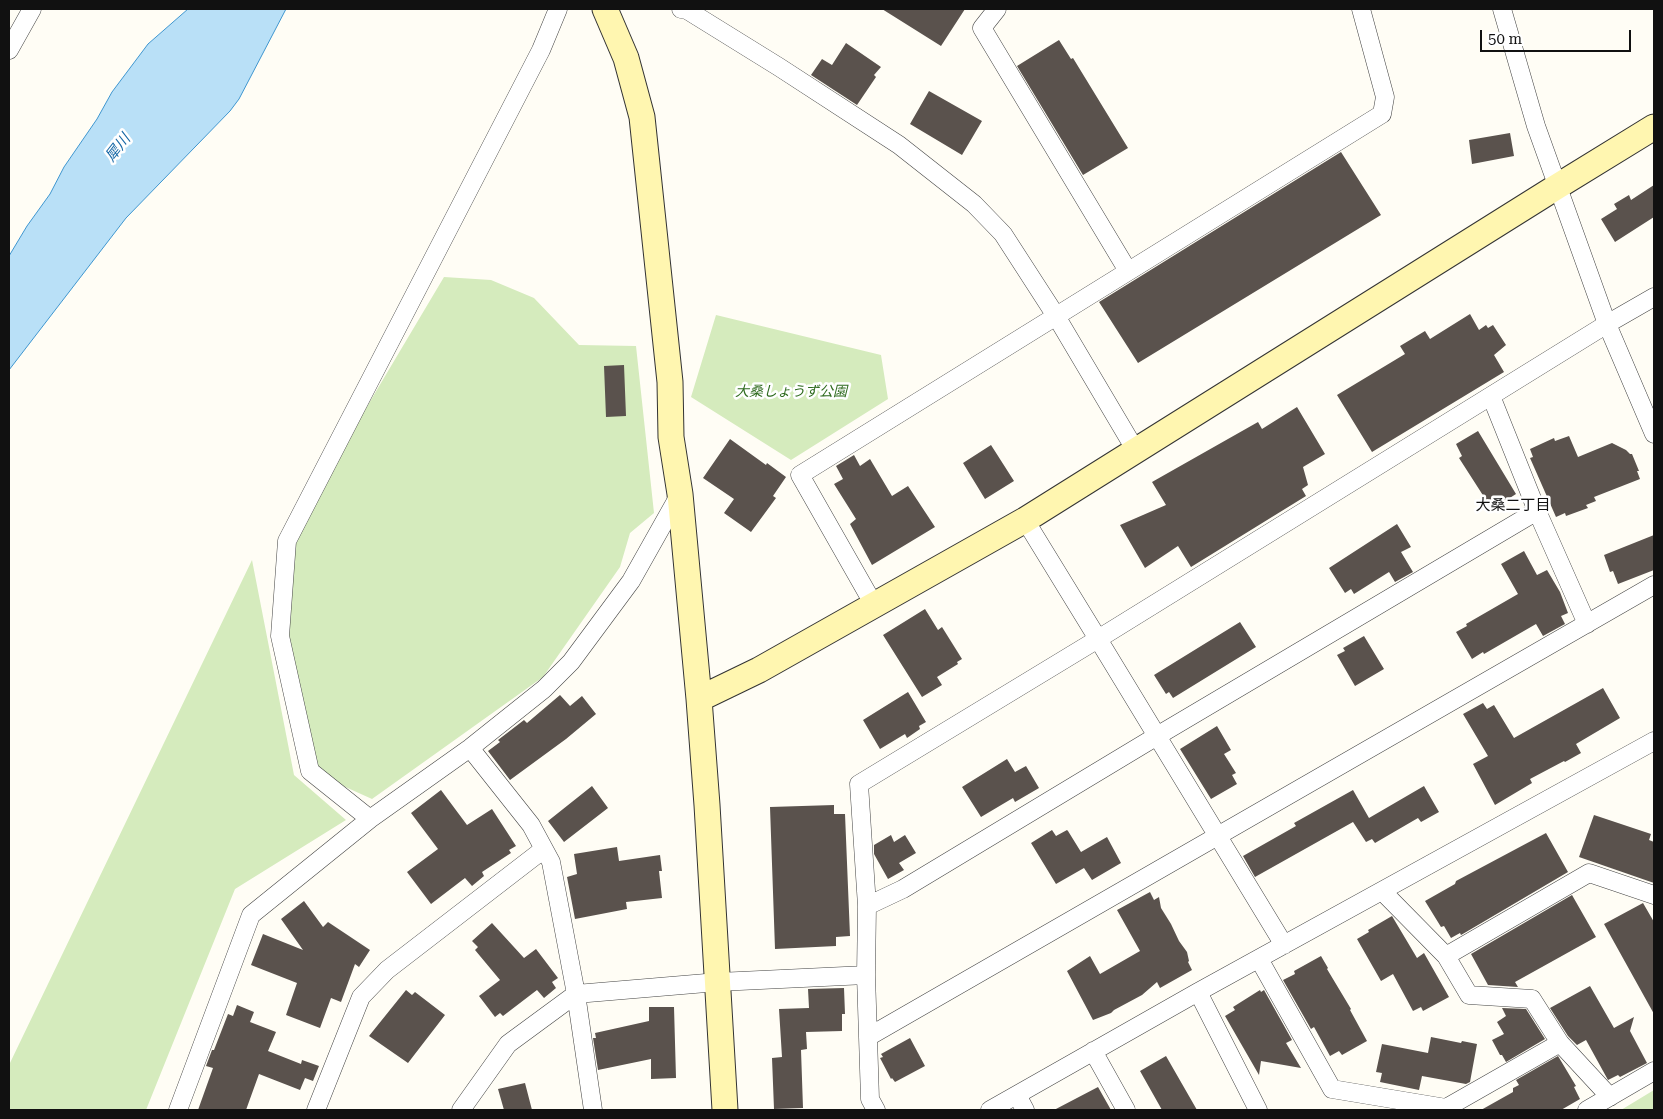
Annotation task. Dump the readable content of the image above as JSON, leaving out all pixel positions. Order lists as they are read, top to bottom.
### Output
{
  "districts": ["大桑二丁目"],
  "water": ["犀川"],
  "parks": ["大桑しょうず公園"],
  "scale_bar": "50 m"
}
